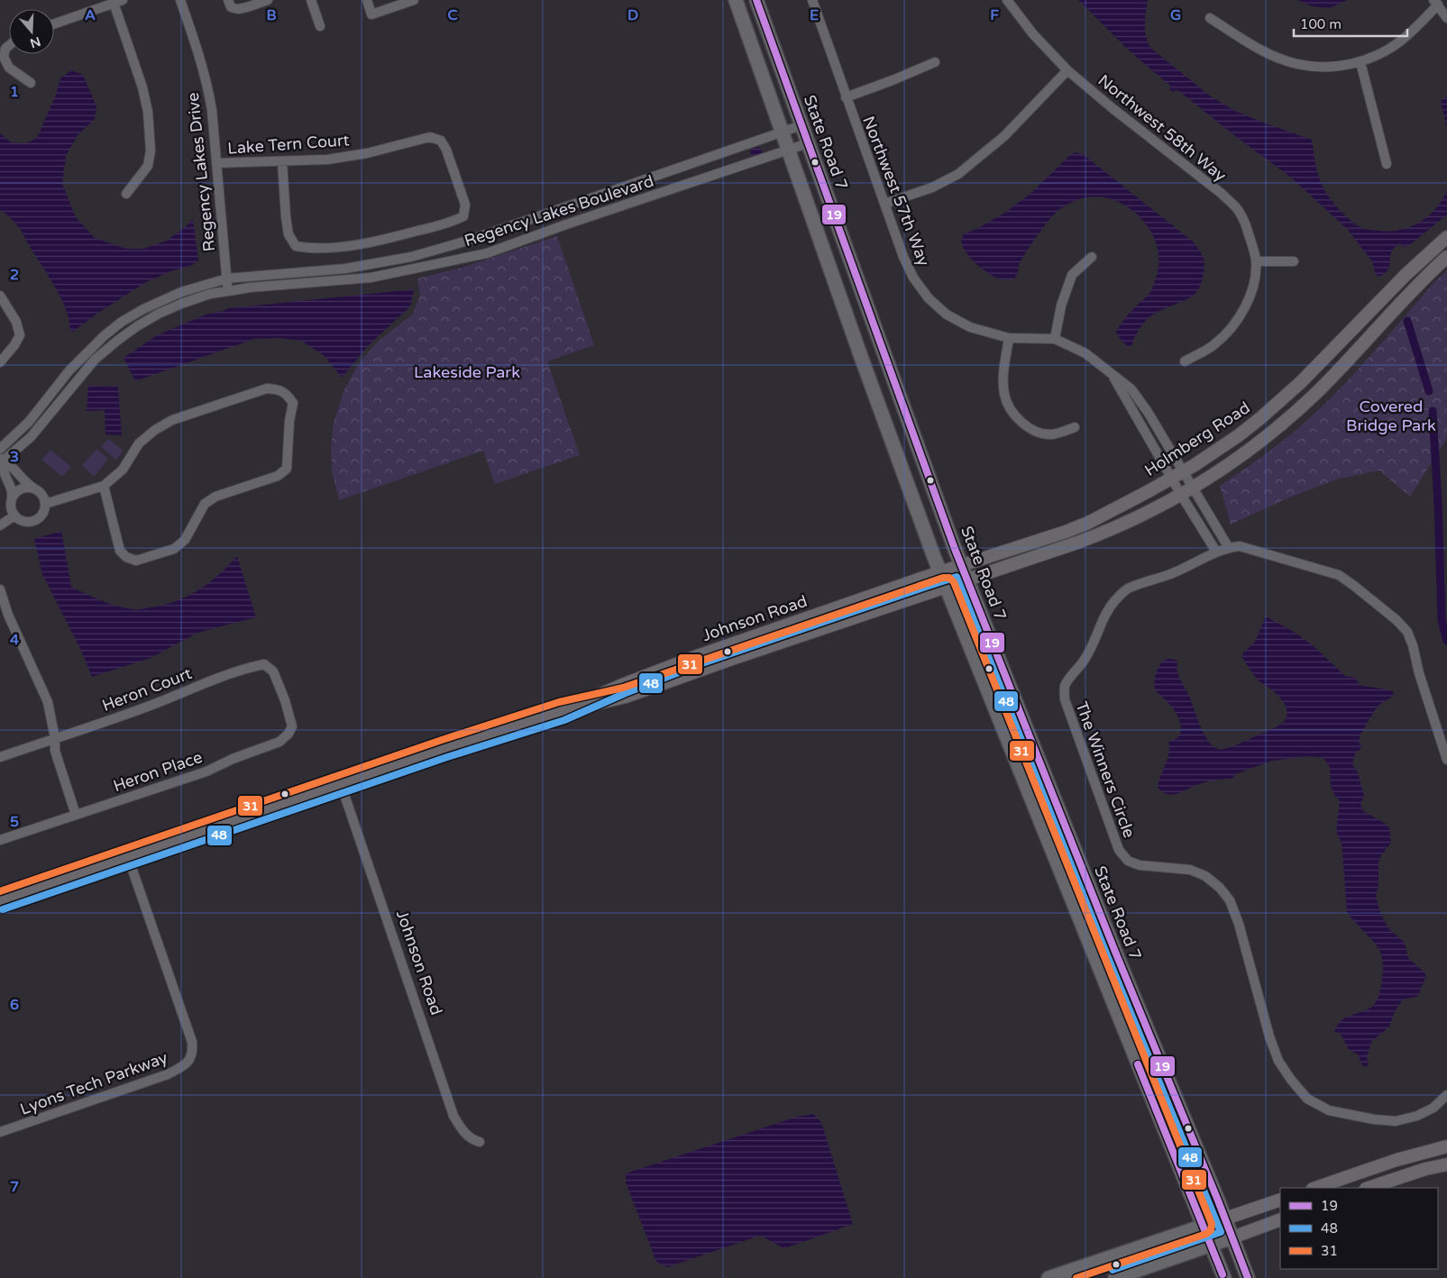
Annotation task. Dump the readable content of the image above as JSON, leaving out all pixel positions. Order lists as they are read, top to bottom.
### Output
{
  "streets": {
    "main road": ["State Road 7"],
    "street": [
      "Northwest 58th Way",
      "Lake Tern Court",
      "Regency Lakes Drive",
      "Northwest 57th Way",
      "Regency Lakes Boulevard",
      "Holmberg Road",
      "Johnson Road",
      "Heron Court",
      "The Winners Circle",
      "Heron Place",
      "Lyons Tech Parkway"
    ]
  },
  "crossings": [
    ["State Road 7", "Regency Lakes Boulevard"],
    ["State Road 7", "Holmberg Road"],
    ["State Road 7", "Johnson Road"],
    ["Lake Tern Court", "Regency Lakes Drive"],
    ["Regency Lakes Drive", "Regency Lakes Boulevard"],
    ["Northwest 57th Way", "Holmberg Road"],
    ["Northwest 57th Way", "The Winners Circle"],
    ["Holmberg Road", "Johnson Road"],
    ["Johnson Road", "Lyons Tech Parkway"],
    ["Heron Court", "Heron Place"]
  ],
  "parks": ["Lakeside Park", "Covered Bridge Park"],
  "lines": ["transit line 19", "transit line 48", "transit line 31"],
  "legend": ["19", "48", "31"],
  "scale_bar": "100 m",
  "north": "bottom",
  "grid": {
    "columns": [
      "A",
      "B",
      "C",
      "D",
      "E",
      "F",
      "G"
    ],
    "rows": [
      "1",
      "2",
      "3",
      "4",
      "5",
      "6",
      "7"
    ]
  }
}
